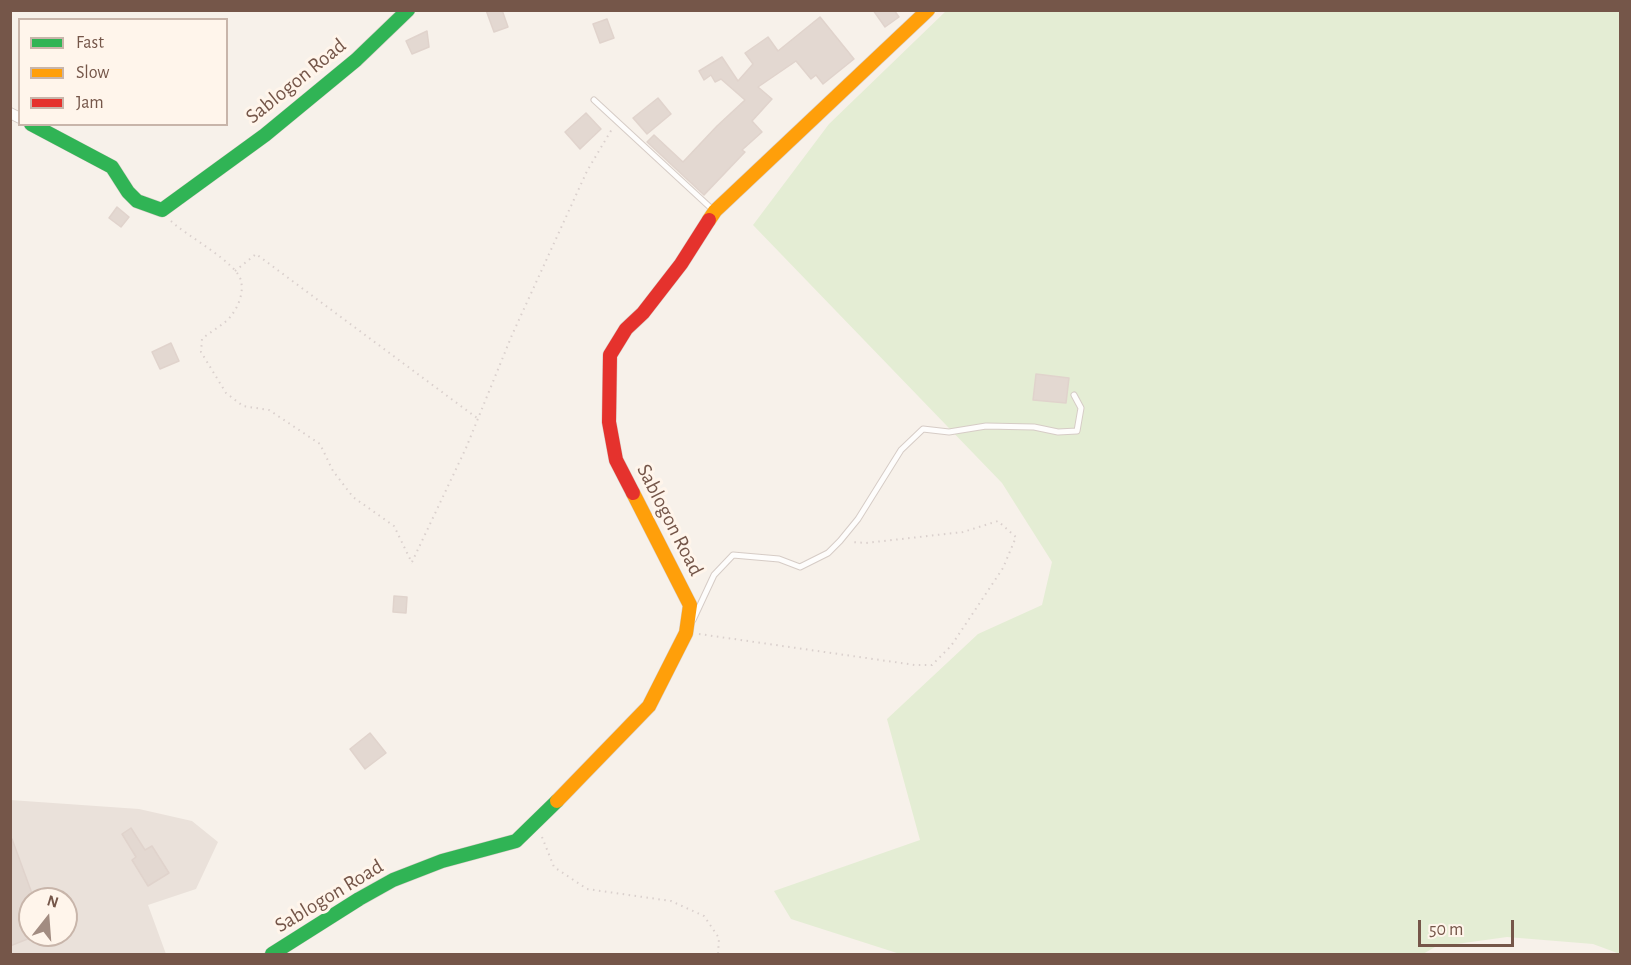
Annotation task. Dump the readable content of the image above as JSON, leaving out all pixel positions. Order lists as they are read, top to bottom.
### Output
{
  "streets": {
    "street": ["Sablogon Road"]
  },
  "legend": ["Fast", "Slow", "Jam"],
  "scale_bar": "50 m",
  "north": "top"
}
